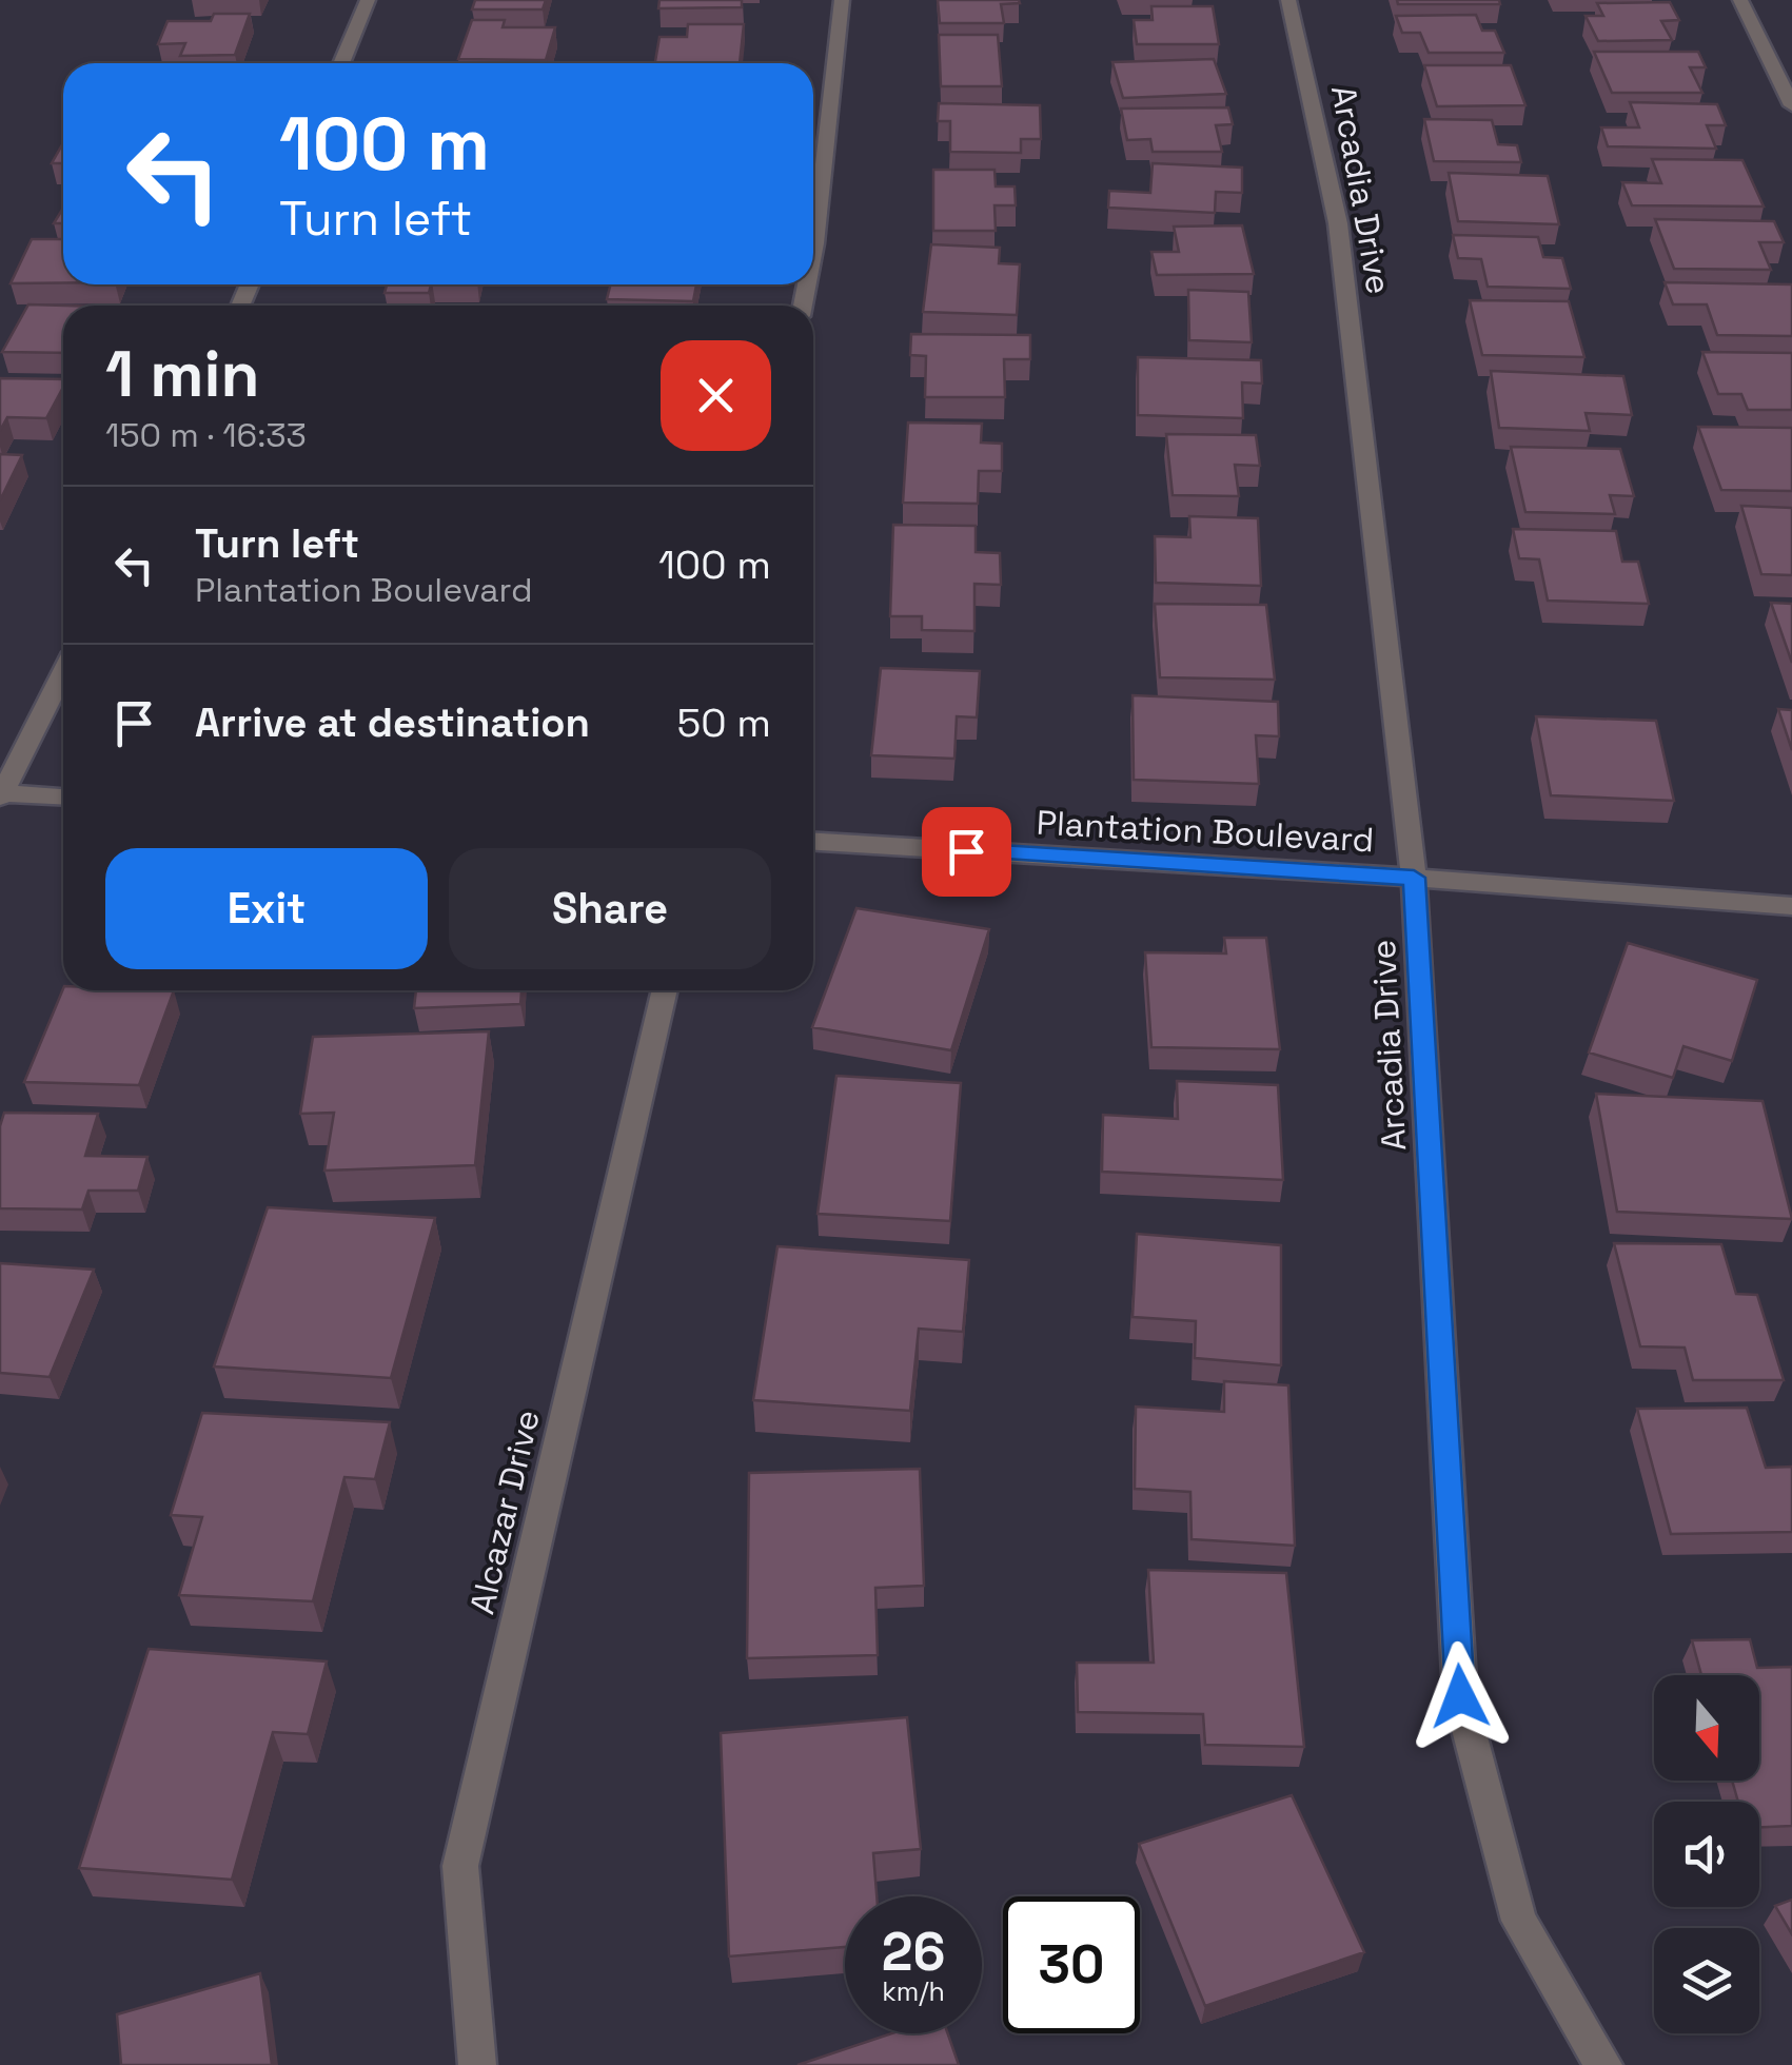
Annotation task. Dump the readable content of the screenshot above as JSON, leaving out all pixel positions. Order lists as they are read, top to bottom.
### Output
{
  "streets": {
    "street": ["Arcadia Drive", "Plantation Boulevard", "Alcazar Drive"]
  },
  "crossings": [
    ["Arcadia Drive", "Plantation Boulevard"]
  ],
  "north": "bottom",
  "page": {
    "turn": ["100 m", "Turn left"],
    "heading": ["1 min", "150 m · 16:33"],
    "list": [
      {
        "name": "Turn left",
        "note": "Plantation Boulevard",
        "value": "100 m"
      },
      {
        "name": "Arrive at destination",
        "value": "50 m"
      }
    ],
    "buttons": ["Exit", "Share"],
    "speed": "26 km/h",
    "limit": "30"
  }
}
